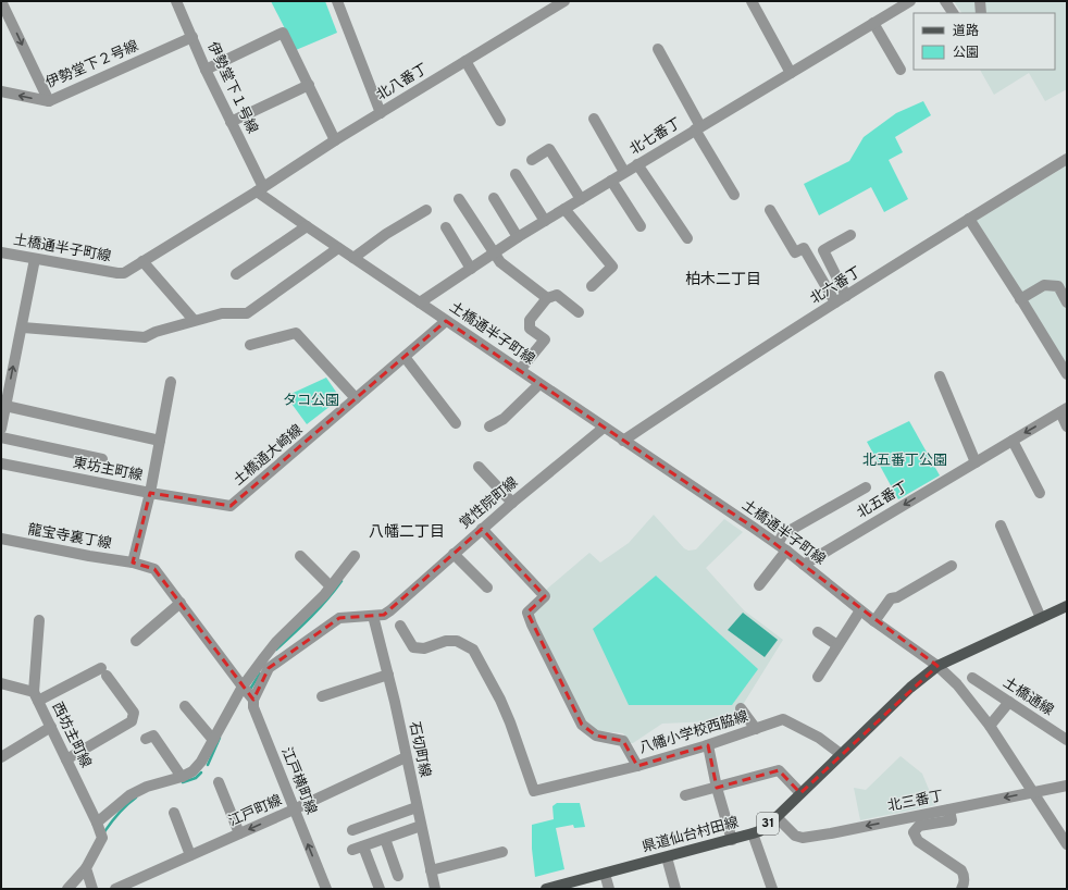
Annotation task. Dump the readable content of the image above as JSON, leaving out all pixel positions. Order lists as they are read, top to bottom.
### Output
{
  "streets": {
    "main road": ["31", "県道仙台村田線"],
    "street": [
      "伊勢堂下２号線",
      "北八番丁",
      "伊勢堂下１号線",
      "北七番丁",
      "土橋通半子町線",
      "北六番丁",
      "土橋通大崎線",
      "東坊主町線",
      "北五番丁",
      "覚性院町線",
      "龍宝寺裏丁線",
      "土橋通線",
      "八幡小学校西脇線",
      "西坊主町線",
      "石切町線",
      "江戸横町線",
      "北三番丁",
      "江戸町線"
    ]
  },
  "crossings": [
    ["伊勢堂下２号線", "伊勢堂下１号線"],
    ["北八番丁", "伊勢堂下１号線"],
    ["北八番丁", "土橋通半子町線"],
    ["伊勢堂下１号線", "土橋通半子町線"],
    ["北七番丁", "土橋通半子町線"],
    ["土橋通半子町線", "北六番丁"],
    ["土橋通半子町線", "土橋通大崎線"],
    ["土橋通半子町線", "北五番丁"],
    ["土橋通半子町線", "覚性院町線"],
    ["土橋通半子町線", "北三番丁"],
    ["土橋通半子町線", "31"],
    ["土橋通半子町線", "県道仙台村田線"],
    ["土橋通大崎線", "東坊主町線"],
    ["東坊主町線", "龍宝寺裏丁線"],
    ["覚性院町線", "八幡小学校西脇線"],
    ["覚性院町線", "石切町線"],
    ["覚性院町線", "江戸横町線"],
    ["八幡小学校西脇線", "県道仙台村田線"],
    ["石切町線", "江戸町線"],
    ["江戸横町線", "江戸町線"],
    ["北三番丁", "県道仙台村田線"],
    ["31", "県道仙台村田線"]
  ],
  "one_way": ["江戸横町線", "北三番丁"],
  "districts": ["柏木二丁目", "八幡二丁目"],
  "parks": ["タコ公園", "北五番丁公園"],
  "legend": ["道路", "公園"]
}
